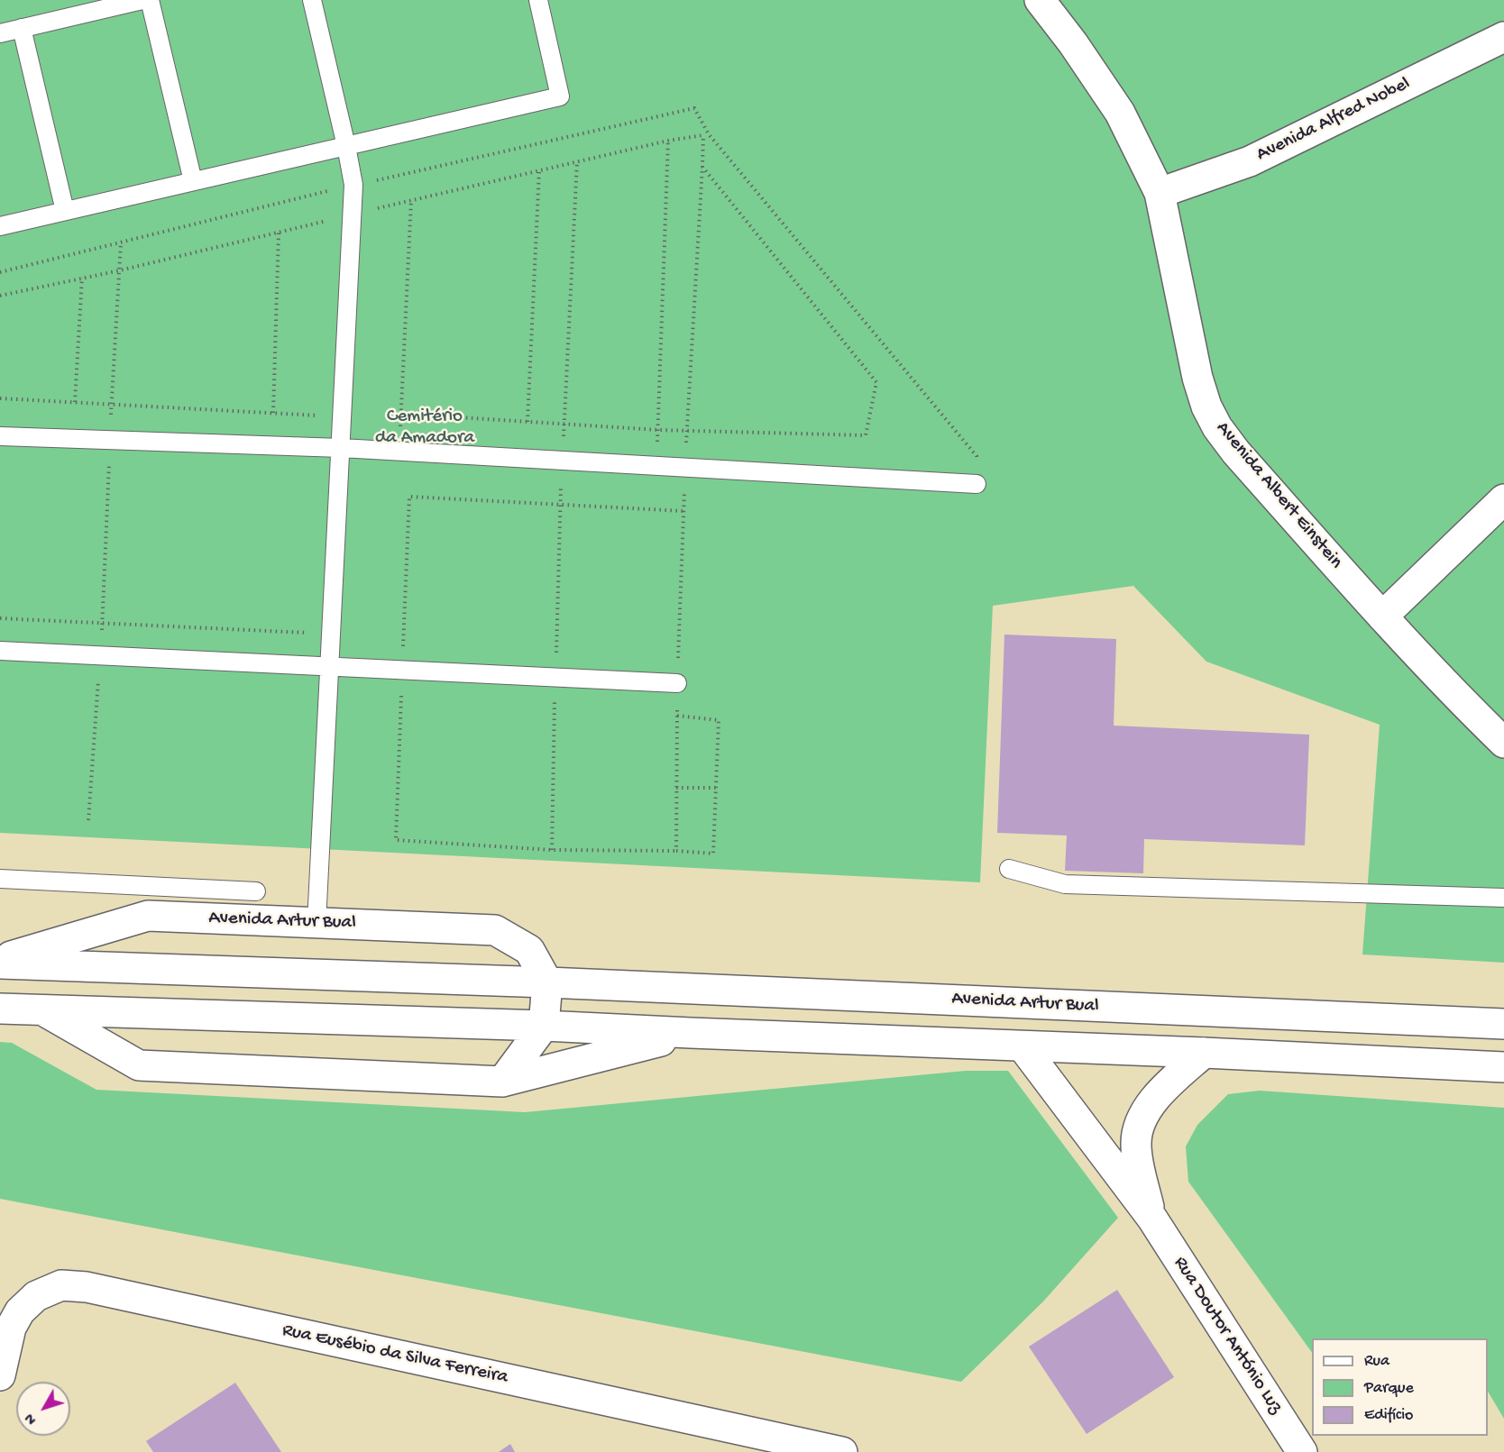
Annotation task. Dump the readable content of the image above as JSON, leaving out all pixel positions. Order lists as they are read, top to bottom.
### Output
{
  "streets": {
    "street": [
      "Avenida Alfred Nobel",
      "Avenida Albert Einstein",
      "Avenida Artur Bual",
      "Rua Doutor António Luz",
      "Rua Eusébio da Silva Ferreira"
    ]
  },
  "crossings": [
    ["Avenida Alfred Nobel", "Avenida Albert Einstein"]
  ],
  "parks": ["Cemitério da Amadora"],
  "legend": ["Rua", "Parque", "Edifício"],
  "north": "bottom left"
}
